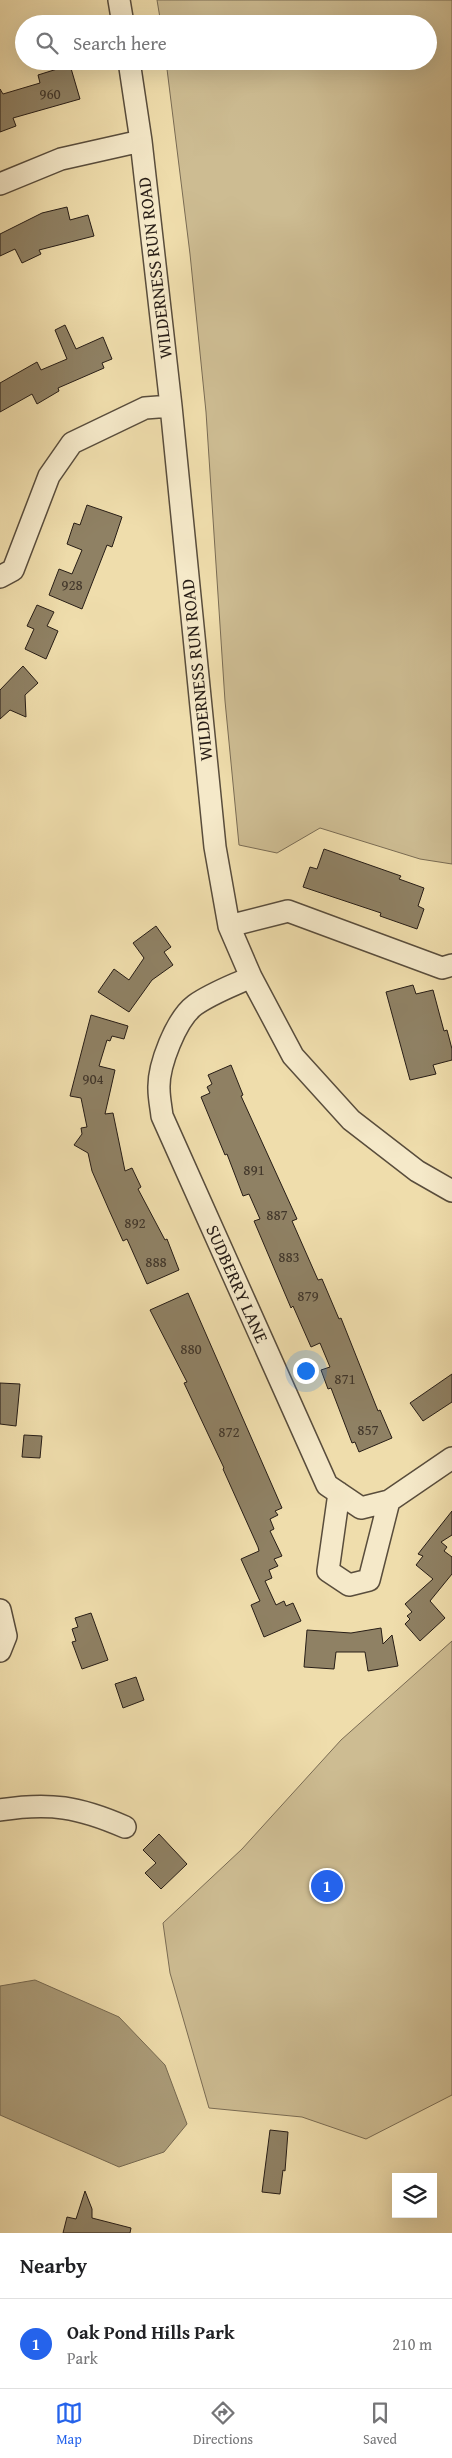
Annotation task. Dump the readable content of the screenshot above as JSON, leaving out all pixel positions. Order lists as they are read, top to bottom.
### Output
{
  "streets": {
    "street": ["WILDERNESS RUN ROAD", "SUDBERRY LANE"]
  },
  "crossings": [
    ["WILDERNESS RUN ROAD", "SUDBERRY LANE"]
  ],
  "house_numbers": [
    "960",
    "928",
    "904",
    "891",
    "887",
    "892",
    "883",
    "888",
    "879",
    "880",
    "871",
    "857",
    "872"
  ],
  "page": {
    "search": "Search here",
    "pins": "1",
    "heading": "Nearby",
    "list": [
      {
        "mark": "1",
        "name": "Oak Pond Hills Park",
        "note": "Park",
        "value": "210 m"
      }
    ],
    "nav": ["Map", "Directions", "Saved"]
  }
}
